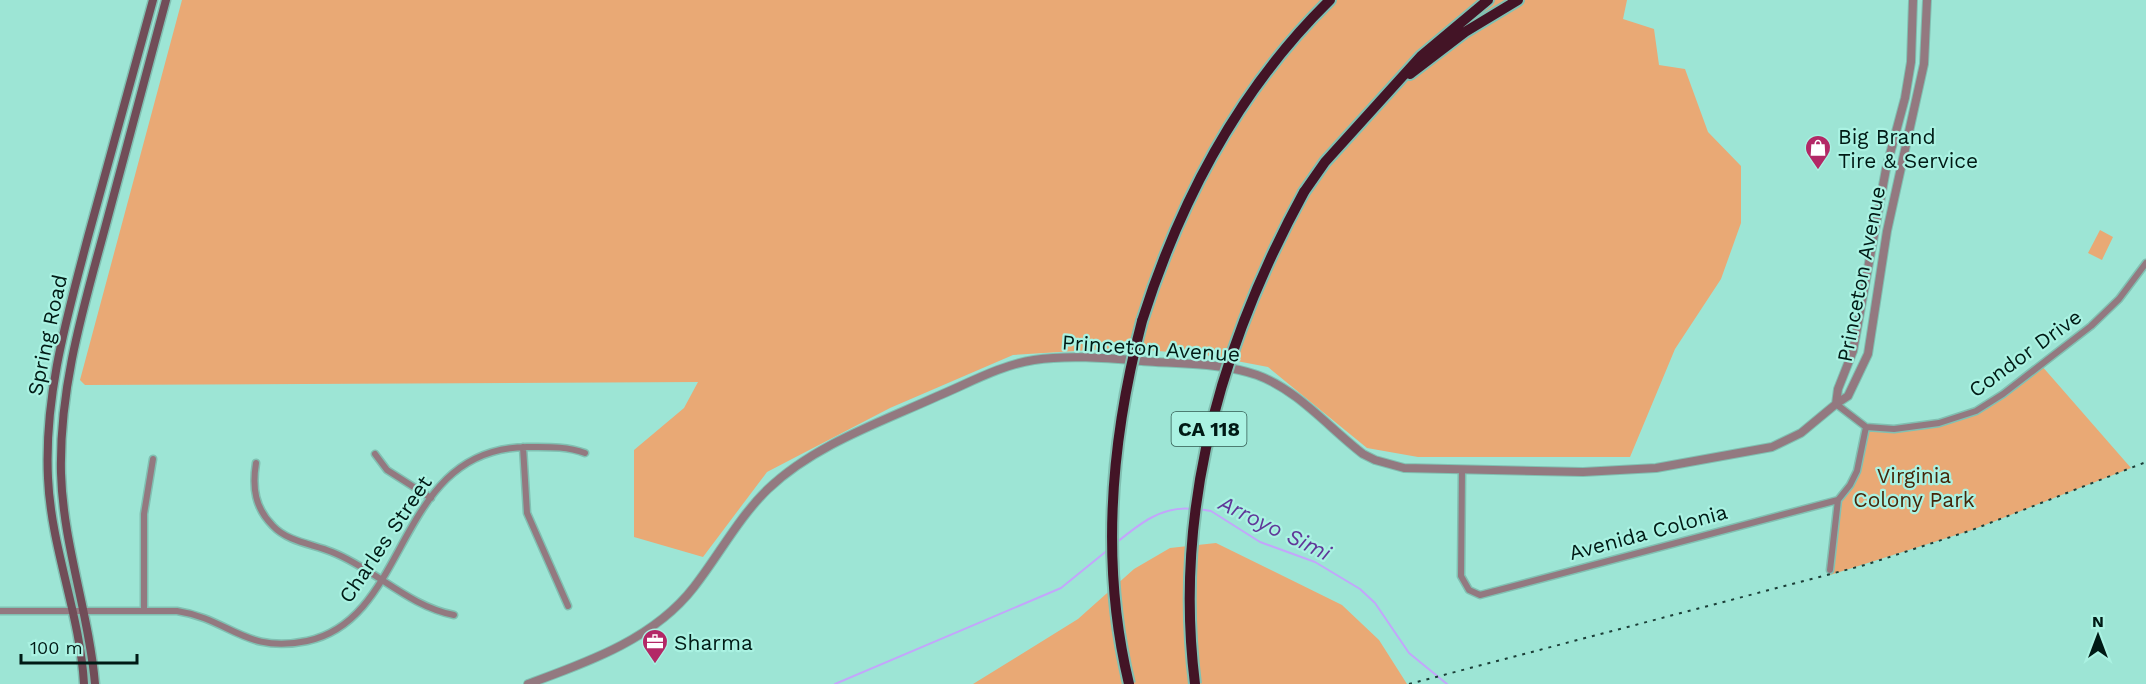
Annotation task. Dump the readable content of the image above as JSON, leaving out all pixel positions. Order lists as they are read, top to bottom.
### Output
{
  "streets": {
    "highway": ["CA 118"],
    "main road": ["Spring Road"],
    "street": [
      "Princeton Avenue",
      "Condor Drive",
      "Avenida Colonia",
      "Charles Street"
    ]
  },
  "crossings": [
    ["Princeton Avenue", "Avenida Colonia"],
    ["Spring Road", "Charles Street"]
  ],
  "water": ["Arroyo Simi"],
  "parks": ["Virginia Colony Park"],
  "places": {
    "shop": ["Big Brand Tire & Service"],
    "office": ["Sharma"]
  },
  "scale_bar": "100 m",
  "north": "top"
}
